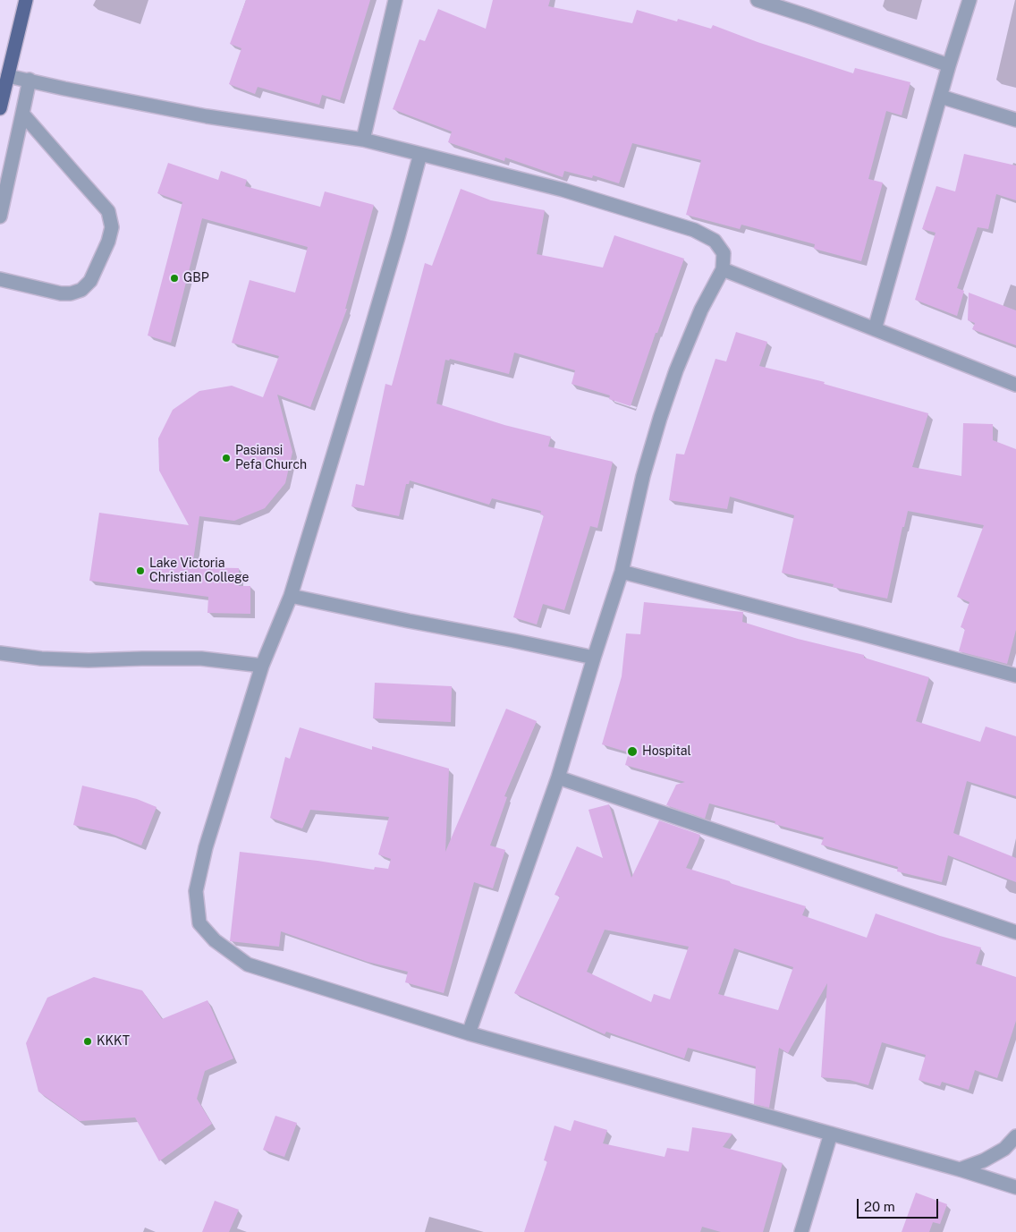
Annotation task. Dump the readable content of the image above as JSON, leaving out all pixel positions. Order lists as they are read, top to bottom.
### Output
{
  "places": [
    "GBP",
    "Pasiansi Pefa Church",
    "Lake Victoria Christian College",
    "Hospital",
    "KKKT"
  ],
  "scale_bar": "20 m"
}
